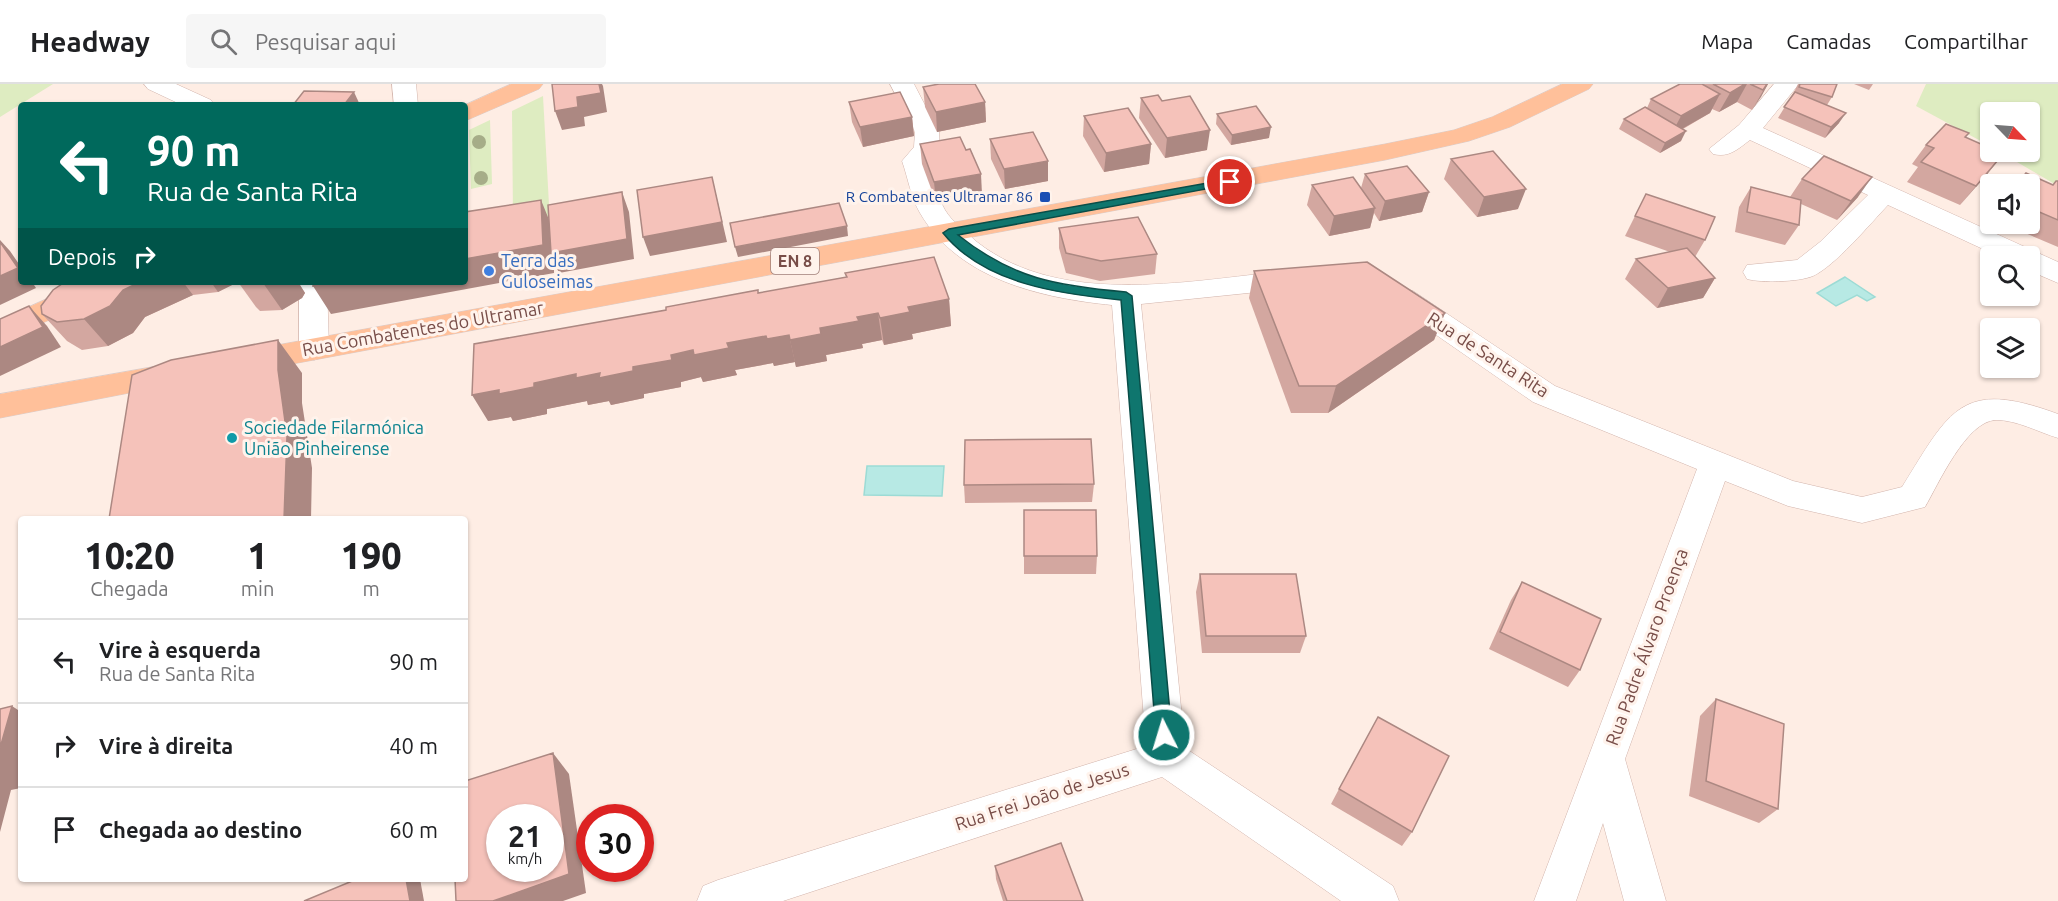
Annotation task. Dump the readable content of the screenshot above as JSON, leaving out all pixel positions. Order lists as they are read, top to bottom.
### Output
{
  "streets": {
    "main road": ["EN 8", "Rua Combatentes do Ultramar"],
    "street": ["Rua de Santa Rita", "Rua Padre Álvaro Proença", "Rua Frei João de Jesus"]
  },
  "crossings": [
    ["Rua de Santa Rita", "Rua Padre Álvaro Proença"]
  ],
  "places": {
    "transit": ["R Combatentes Ultramar 86"],
    "other": ["Terra das Guloseimas", "Sociedade Filarmónica União Pinheirense"]
  },
  "north": "bottom right",
  "page": {
    "header": "Headway",
    "search": "Pesquisar aqui",
    "nav": ["Mapa", "Camadas", "Compartilhar"],
    "turn": ["90 m", "Rua de Santa Rita"],
    "then": "Depois",
    "eta": [
      "10:20",
      "Chegada",
      "1",
      "min",
      "190",
      "m"
    ],
    "list": [
      {
        "name": "Vire à esquerda",
        "note": "Rua de Santa Rita",
        "value": "90 m"
      },
      {
        "name": "Vire à direita",
        "value": "40 m"
      },
      {
        "name": "Chegada ao destino",
        "value": "60 m"
      }
    ],
    "speed": "21 km/h",
    "limit": "30"
  }
}
